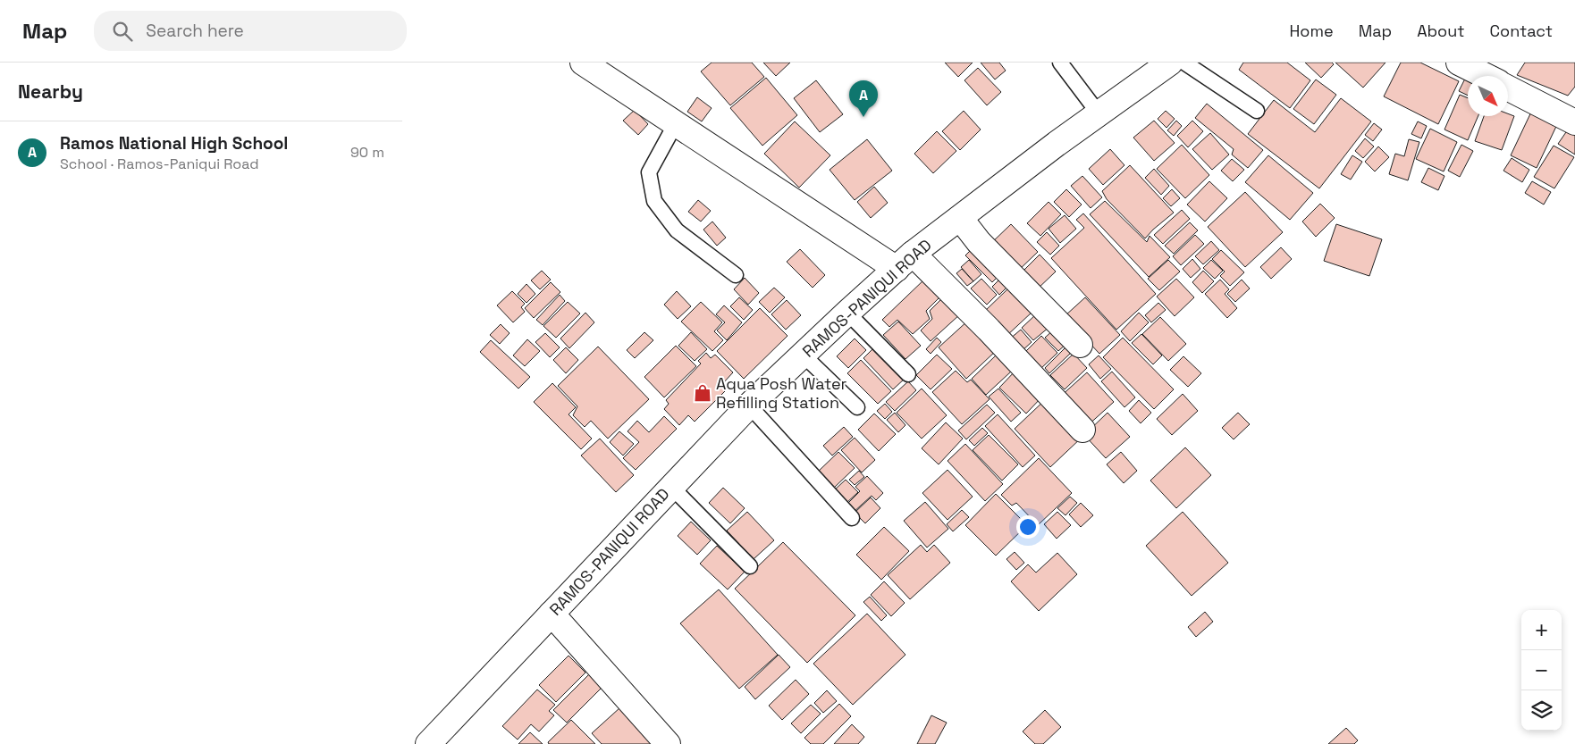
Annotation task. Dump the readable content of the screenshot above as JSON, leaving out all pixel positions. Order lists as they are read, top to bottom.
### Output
{
  "streets": {
    "street": ["RAMOS-PANIQUI ROAD"]
  },
  "places": {
    "shop": ["Aqua Posh Water Refilling Station"]
  },
  "north": "bottom right",
  "page": {
    "header": "Map",
    "search": "Search here",
    "nav": [
      "Home",
      "Map",
      "About",
      "Contact"
    ],
    "heading": "Nearby",
    "pins": "A",
    "list": [
      {
        "mark": "A",
        "name": "Ramos National High School",
        "note": "School · Ramos-Paniqui Road",
        "value": "90 m"
      }
    ],
    "map_buttons": ["+", "−"]
  }
}
